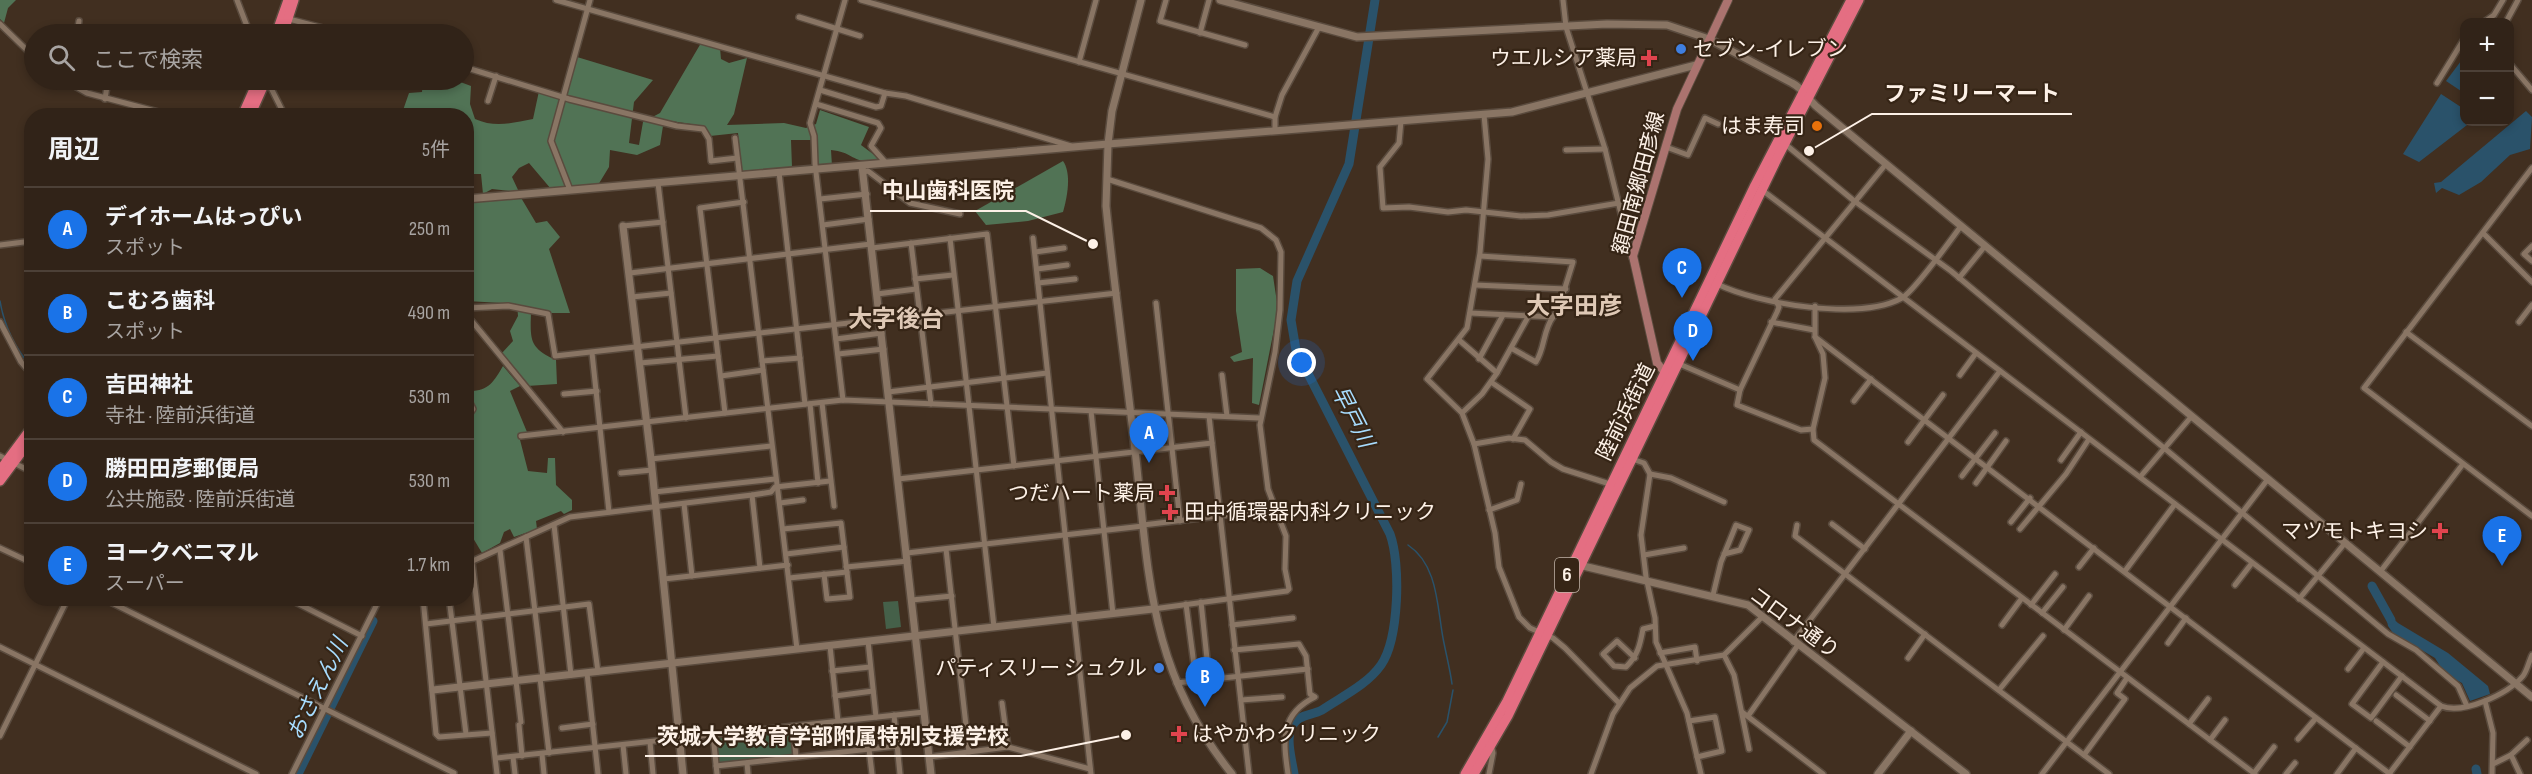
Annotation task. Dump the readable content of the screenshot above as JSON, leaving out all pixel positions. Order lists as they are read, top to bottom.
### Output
{
  "streets": {
    "highway": ["陸前浜街道", "6"],
    "main road": ["額田南郷田彦線"],
    "street": ["コロナ通り"]
  },
  "crossings": [
    ["額田南郷田彦線", "陸前浜街道"],
    ["陸前浜街道", "コロナ通り"]
  ],
  "districts": ["大字田彦", "大字後台"],
  "water": ["早戸川", "おさえん川"],
  "places": {
    "other": [
      "セブン-イレブン",
      "はま寿司",
      "ファミリーマート",
      "中山歯科医院",
      "パティスリー シュクル",
      "茨城大学教育学部附属特別支援学校"
    ],
    "health": [
      "ウエルシア薬局",
      "つだハート薬局",
      "田中循環器内科クリニック",
      "マツモトキヨシ",
      "はやかわクリニック"
    ]
  },
  "page": {
    "map_buttons": ["+", "−"],
    "search": "ここで検索",
    "heading": ["周辺", "5件"],
    "list": [
      {
        "mark": "A",
        "name": "デイホームはっぴい",
        "note": "スポット",
        "value": "250 m"
      },
      {
        "mark": "B",
        "name": "こむろ歯科",
        "note": "スポット",
        "value": "490 m"
      },
      {
        "mark": "C",
        "name": "吉田神社",
        "note": "寺社 · 陸前浜街道",
        "value": "530 m"
      },
      {
        "mark": "D",
        "name": "勝田田彦郵便局",
        "note": "公共施設 · 陸前浜街道",
        "value": "530 m"
      },
      {
        "mark": "E",
        "name": "ヨークベニマル",
        "note": "スーパー",
        "value": "1.7 km"
      }
    ],
    "pins": [
      "C",
      "D",
      "A",
      "E",
      "B"
    ]
  }
}
